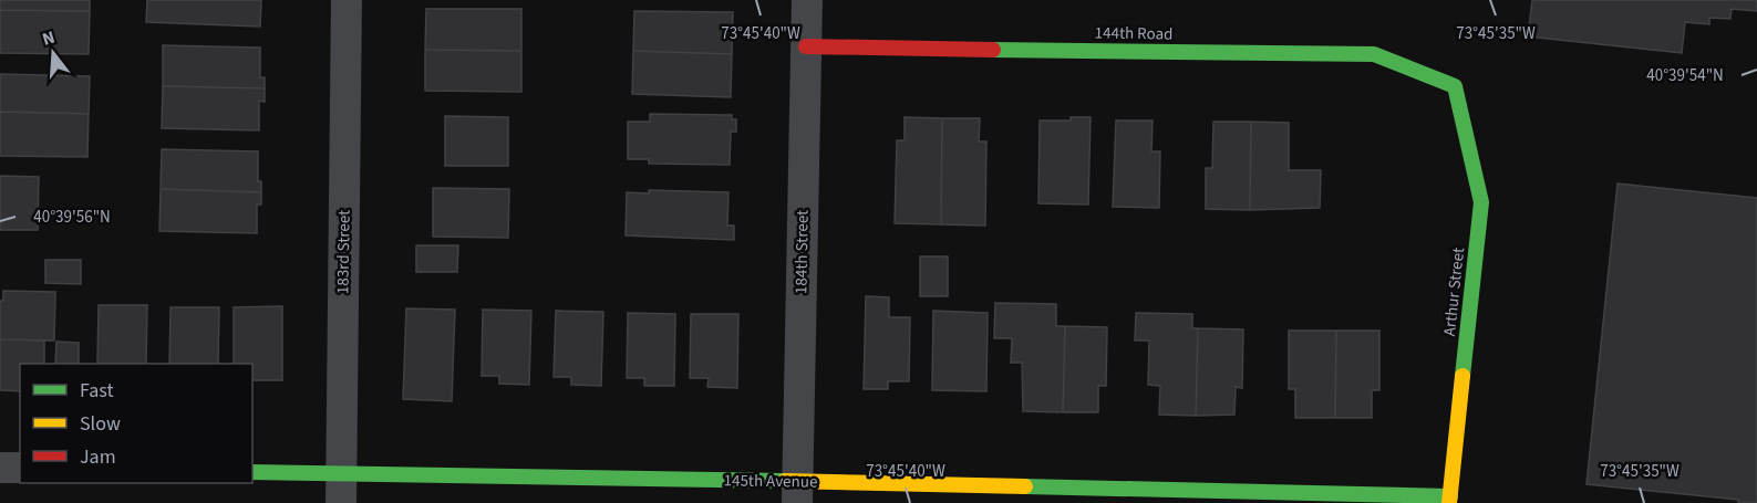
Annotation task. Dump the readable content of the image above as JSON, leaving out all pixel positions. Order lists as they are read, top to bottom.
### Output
{
  "streets": {
    "street": [
      "144th Road",
      "183rd Street",
      "184th Street",
      "Arthur Street",
      "145th Avenue"
    ]
  },
  "crossings": [
    ["144th Road", "184th Street"],
    ["144th Road", "Arthur Street"],
    ["183rd Street", "145th Avenue"],
    ["184th Street", "145th Avenue"],
    ["Arthur Street", "145th Avenue"]
  ],
  "legend": ["Fast", "Slow", "Jam"],
  "north": "top",
  "coordinates": [
    "73°45'40\"W",
    "73°45'35\"W",
    "40°39'54\"N",
    "40°39'56\"N"
  ]
}
